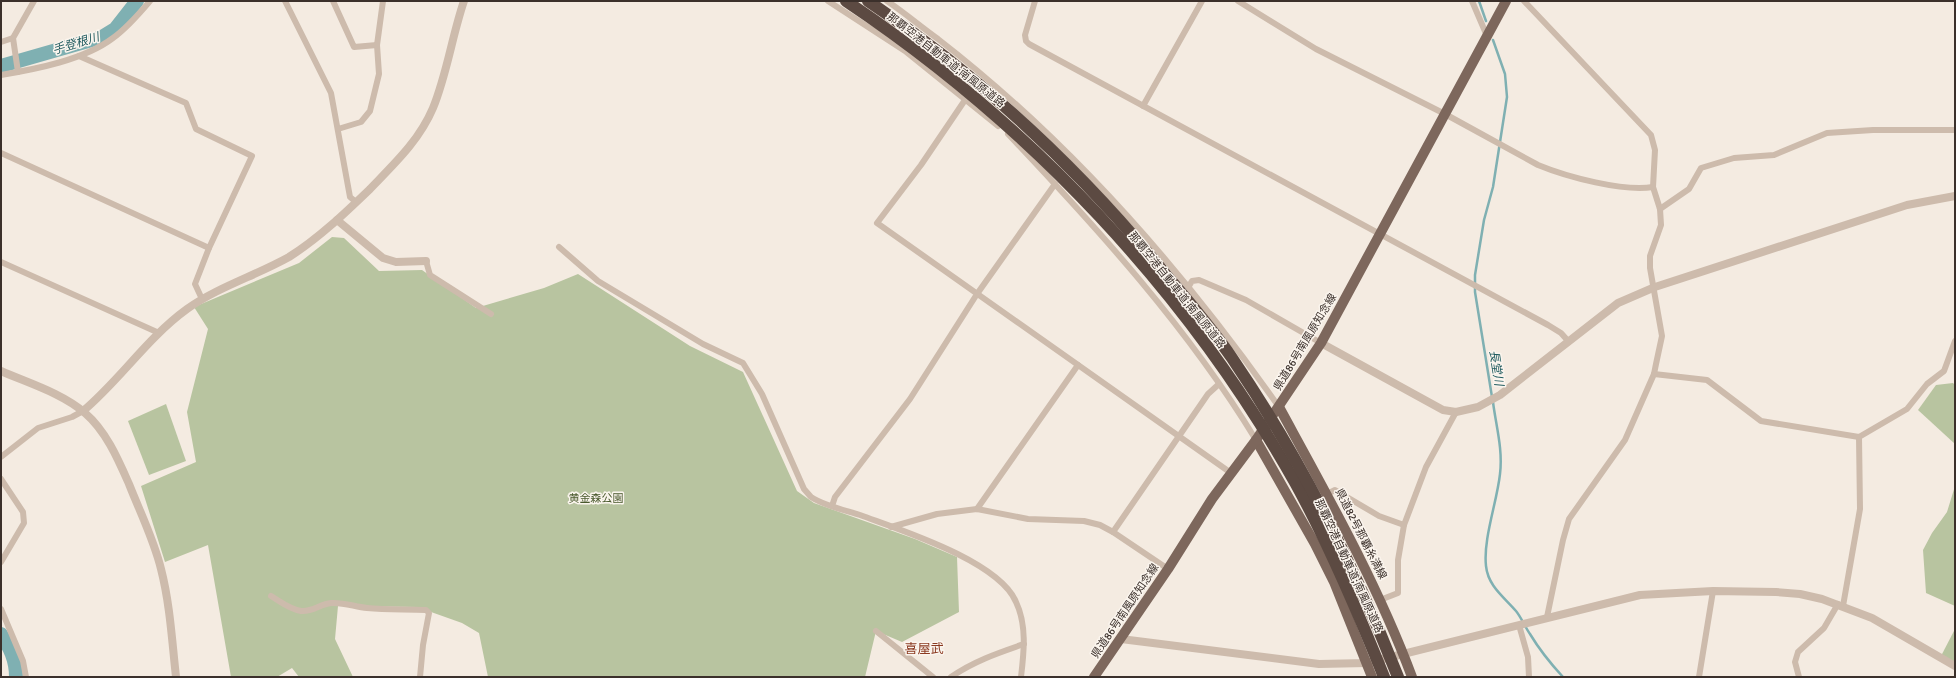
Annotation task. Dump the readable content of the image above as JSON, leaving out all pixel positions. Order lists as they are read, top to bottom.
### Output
{
  "streets": {
    "highway": ["那覇空港自動車道;南風原道路"],
    "main road": ["県道86号南風原知念線", "県道82号那覇糸満線"]
  },
  "crossings": [
    ["県道86号南風原知念線", "県道82号那覇糸満線"]
  ],
  "districts": ["喜屋武"],
  "water": ["手登根川", "長堂川"],
  "parks": ["黄金森公園"]
}
